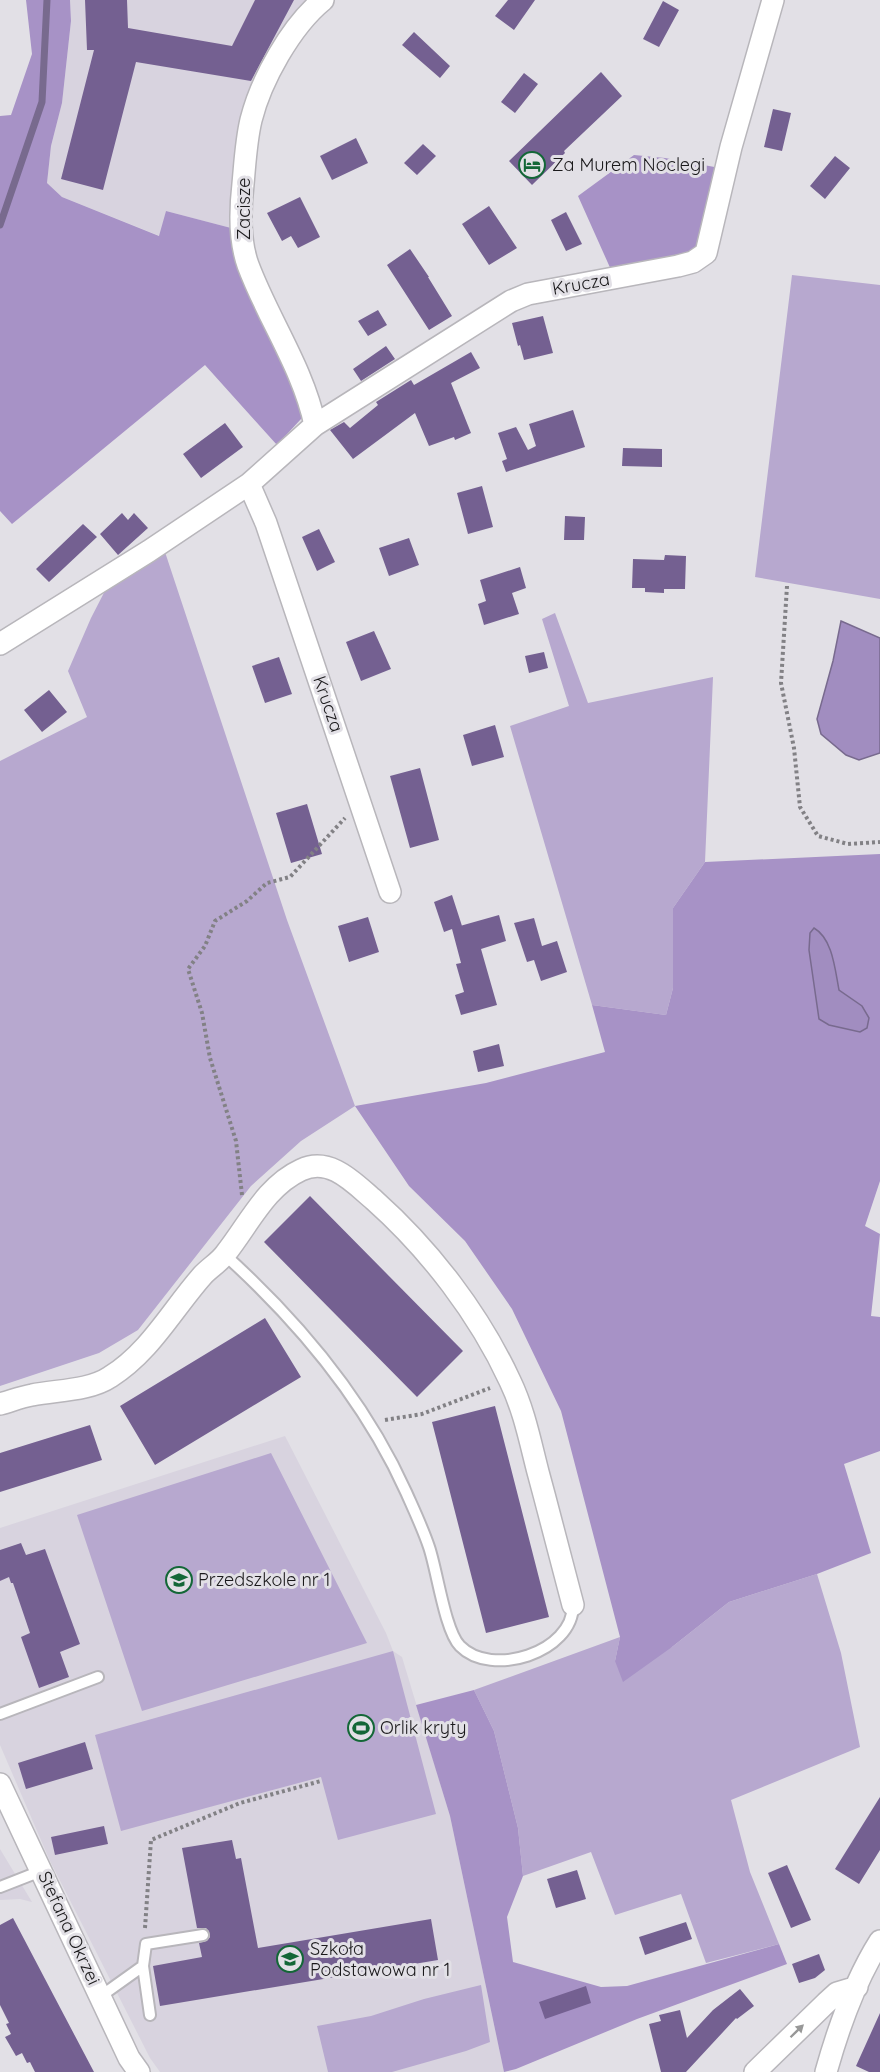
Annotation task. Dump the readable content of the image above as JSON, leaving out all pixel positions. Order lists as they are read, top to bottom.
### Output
{
  "streets": {
    "street": ["Zacisze", "Krucza", "Stefana Okrzei"]
  },
  "crossings": [
    ["Zacisze", "Krucza"]
  ],
  "places": {
    "hotel": ["Za Murem Noclegi"],
    "school or university": ["Przedszkole nr 1", "Szkoła Podstawowa nr 1"],
    "sports": ["Orlik kryty"]
  }
}
